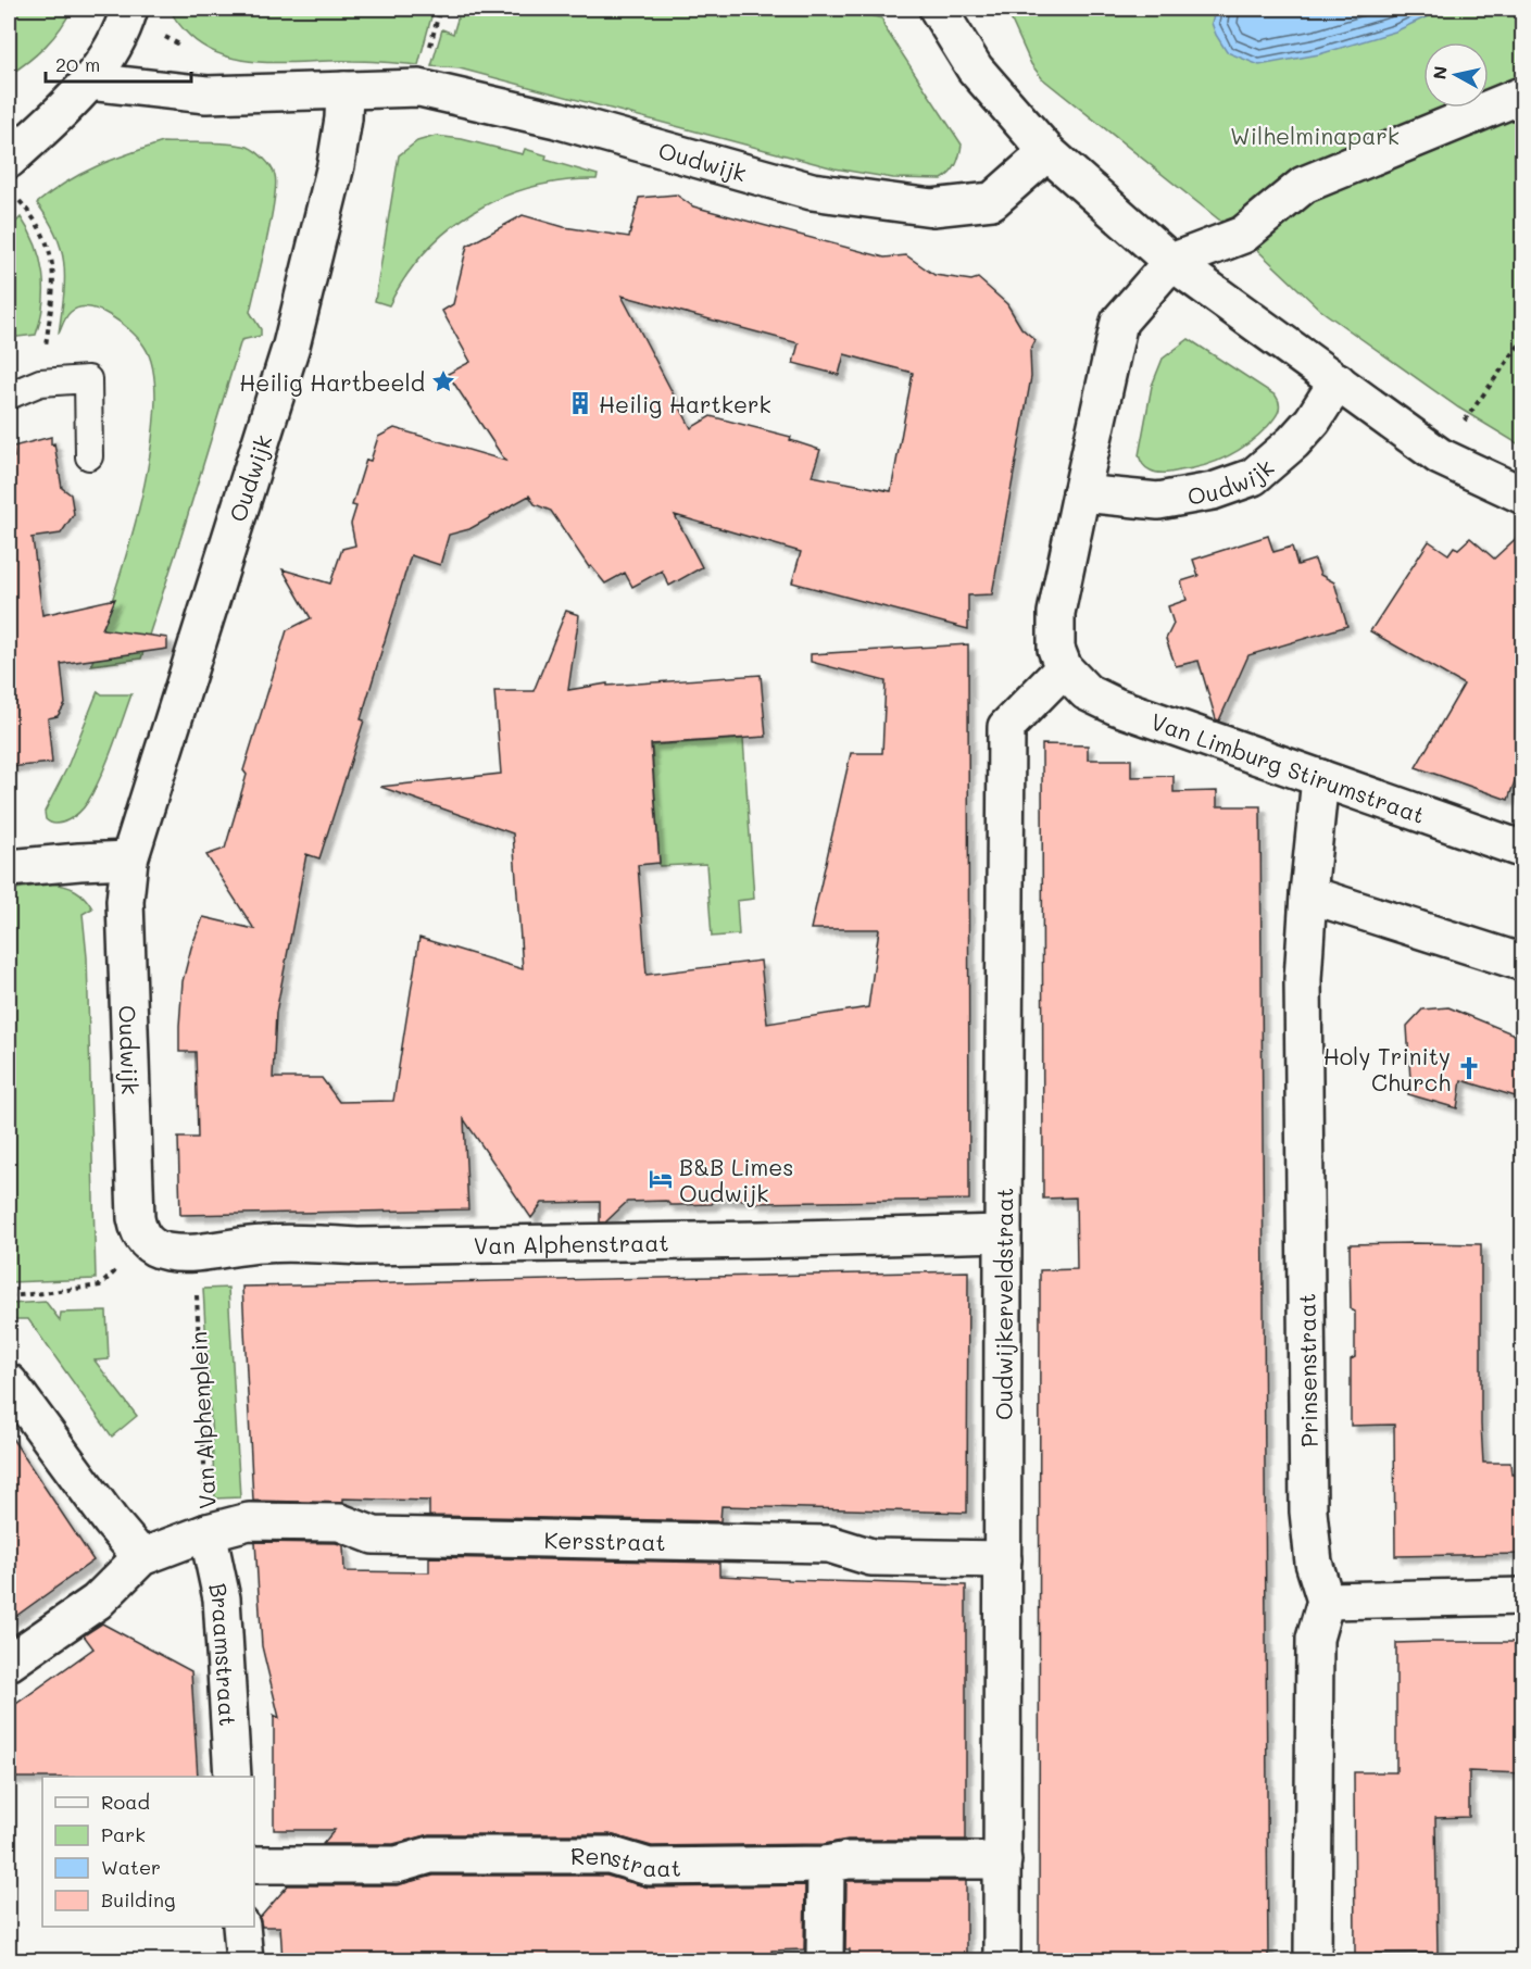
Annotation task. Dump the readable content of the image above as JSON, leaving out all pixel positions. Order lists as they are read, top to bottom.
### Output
{
  "streets": {
    "street": [
      "Oudwijk",
      "Van Limburg Stirumstraat",
      "Van Alphenstraat",
      "Oudwijkerveldstraat",
      "Prinsenstraat",
      "Van Alphenplein",
      "Kersstraat",
      "Braamstraat",
      "Renstraat"
    ]
  },
  "crossings": [
    ["Oudwijk", "Van Alphenstraat"],
    ["Van Limburg Stirumstraat", "Oudwijkerveldstraat"],
    ["Van Limburg Stirumstraat", "Prinsenstraat"],
    ["Van Alphenstraat", "Oudwijkerveldstraat"],
    ["Van Alphenstraat", "Van Alphenplein"],
    ["Oudwijkerveldstraat", "Kersstraat"],
    ["Oudwijkerveldstraat", "Renstraat"],
    ["Van Alphenplein", "Kersstraat"],
    ["Van Alphenplein", "Braamstraat"],
    ["Kersstraat", "Braamstraat"]
  ],
  "parks": ["Wilhelminapark"],
  "places": {
    "place": ["Heilig Hartbeeld"],
    "building": ["Heilig Hartkerk"],
    "church": ["Holy Trinity Church"],
    "hotel": ["B&B Limes Oudwijk"]
  },
  "legend": [
    "Road",
    "Park",
    "Water",
    "Building"
  ],
  "scale_bar": "20 m",
  "north": "left"
}
